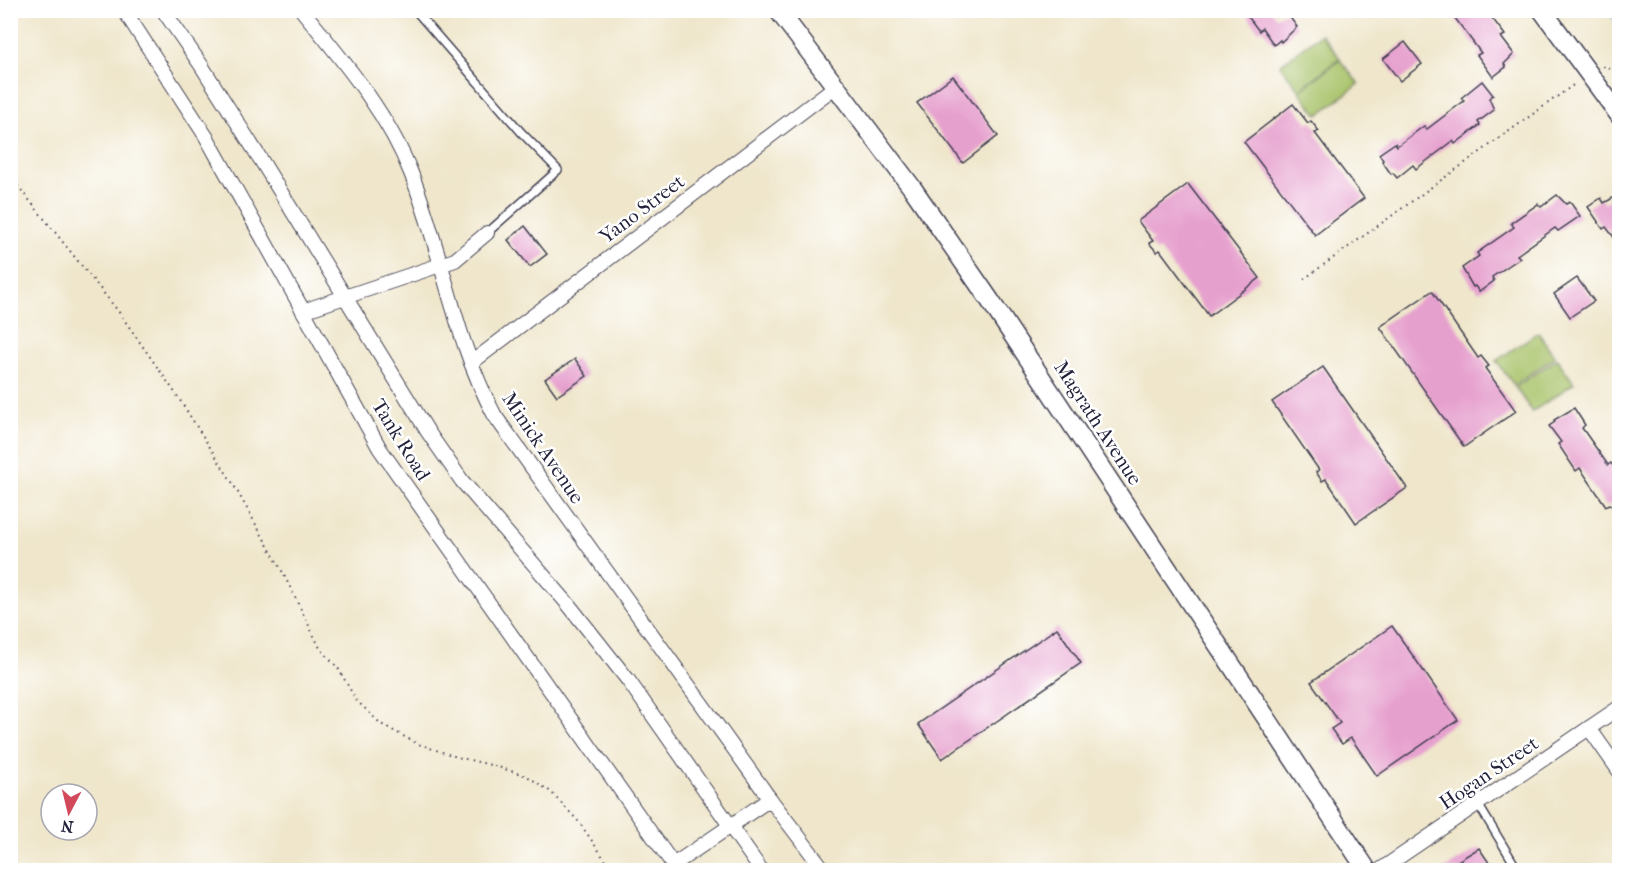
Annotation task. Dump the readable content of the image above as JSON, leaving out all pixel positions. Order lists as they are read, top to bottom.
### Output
{
  "streets": {
    "main road": ["Magrath Avenue"],
    "street": [
      "Yano Street",
      "Tank Road",
      "Minick Avenue",
      "Hogan Street"
    ]
  },
  "crossings": [
    ["Yano Street", "Magrath Avenue"],
    ["Yano Street", "Minick Avenue"]
  ],
  "north": "bottom"
}
